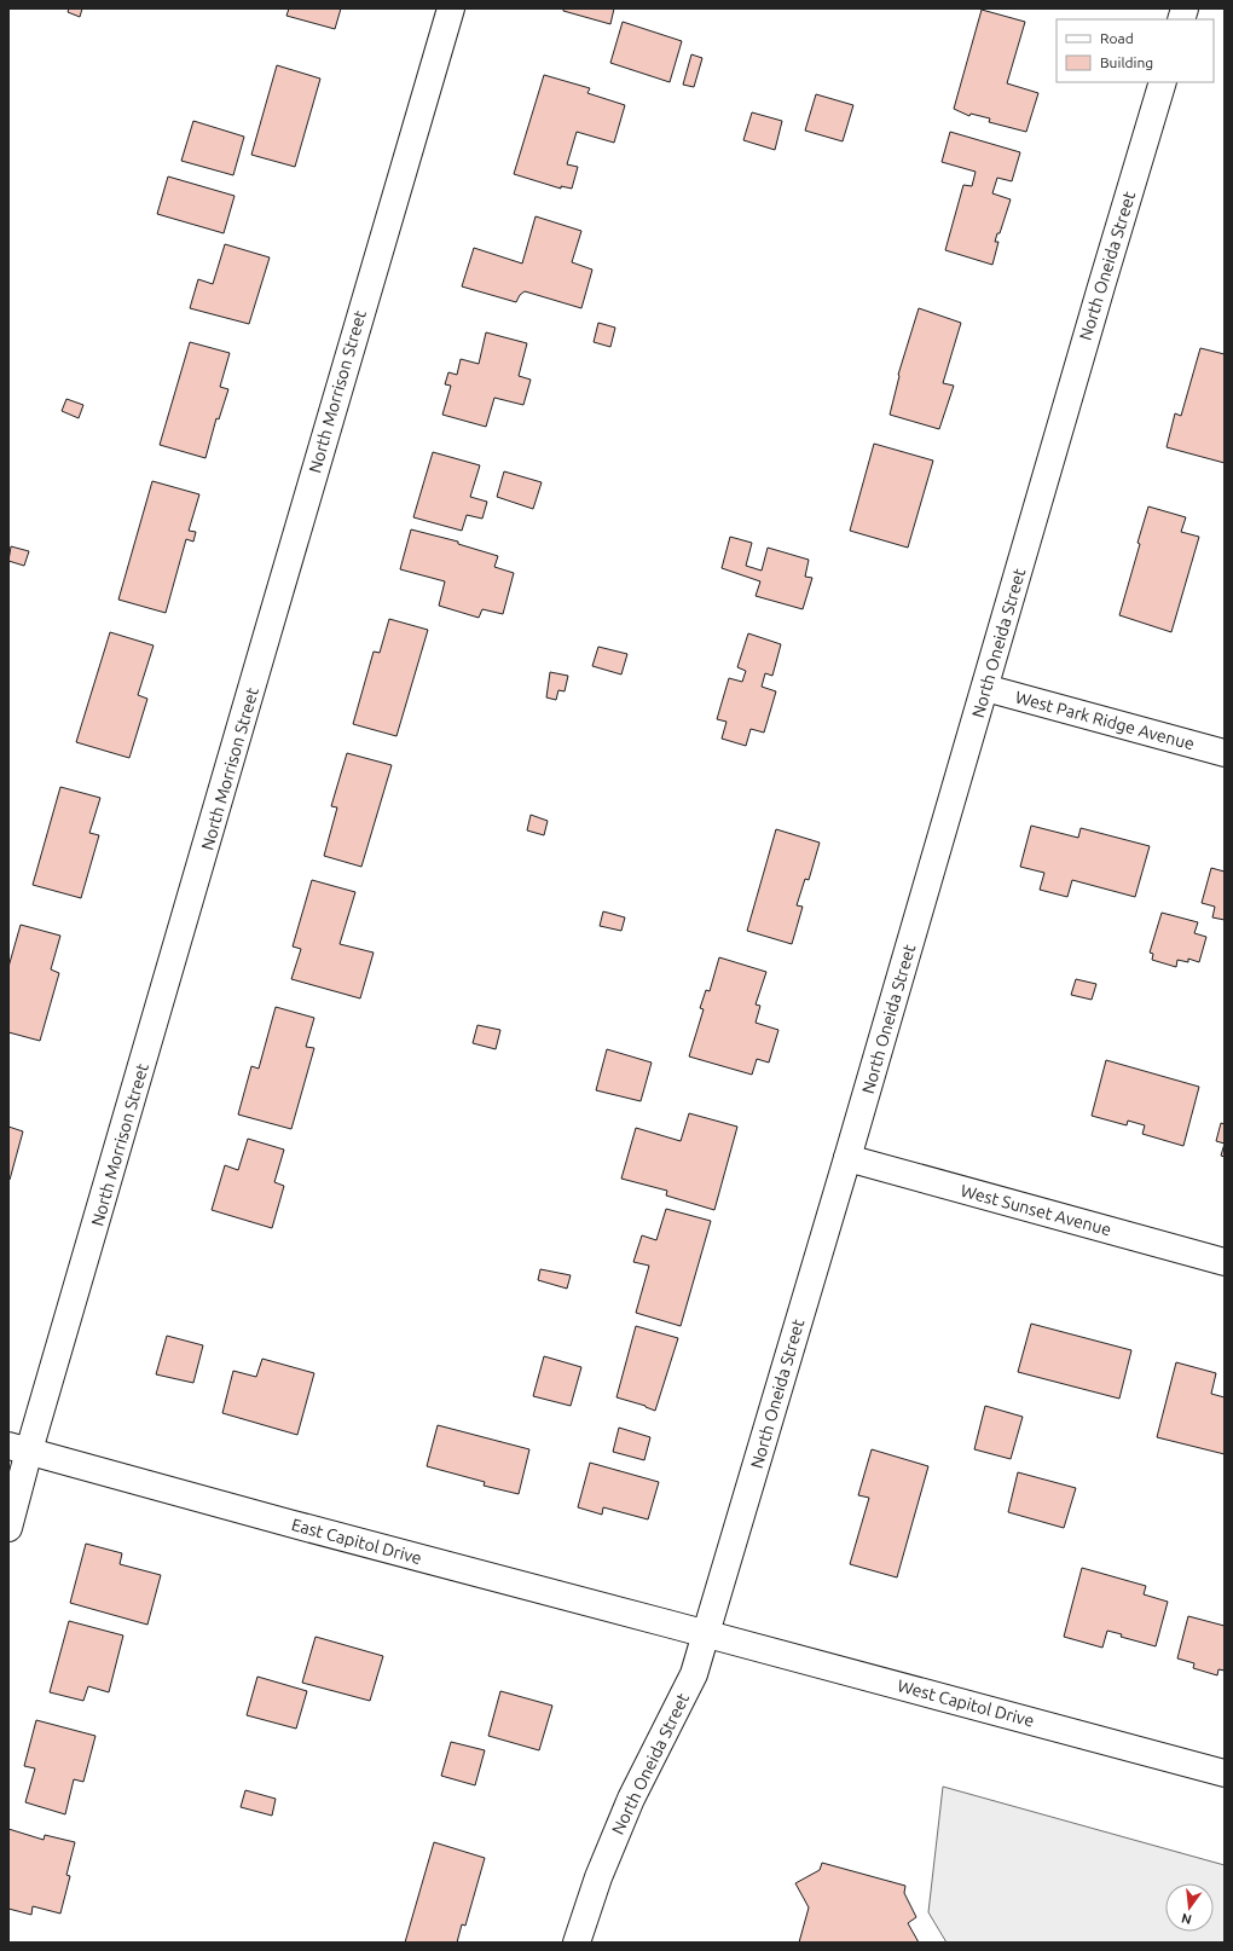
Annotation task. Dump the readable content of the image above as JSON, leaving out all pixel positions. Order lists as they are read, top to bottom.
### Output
{
  "streets": {
    "street": [
      "North Oneida Street",
      "North Morrison Street",
      "West Park Ridge Avenue",
      "West Sunset Avenue",
      "East Capitol Drive",
      "West Capitol Drive"
    ]
  },
  "crossings": [
    ["North Oneida Street", "West Park Ridge Avenue"],
    ["North Oneida Street", "West Sunset Avenue"],
    ["North Oneida Street", "East Capitol Drive"],
    ["North Oneida Street", "West Capitol Drive"],
    ["North Morrison Street", "East Capitol Drive"],
    ["East Capitol Drive", "West Capitol Drive"]
  ],
  "legend": ["Road", "Building"],
  "north": "bottom"
}
